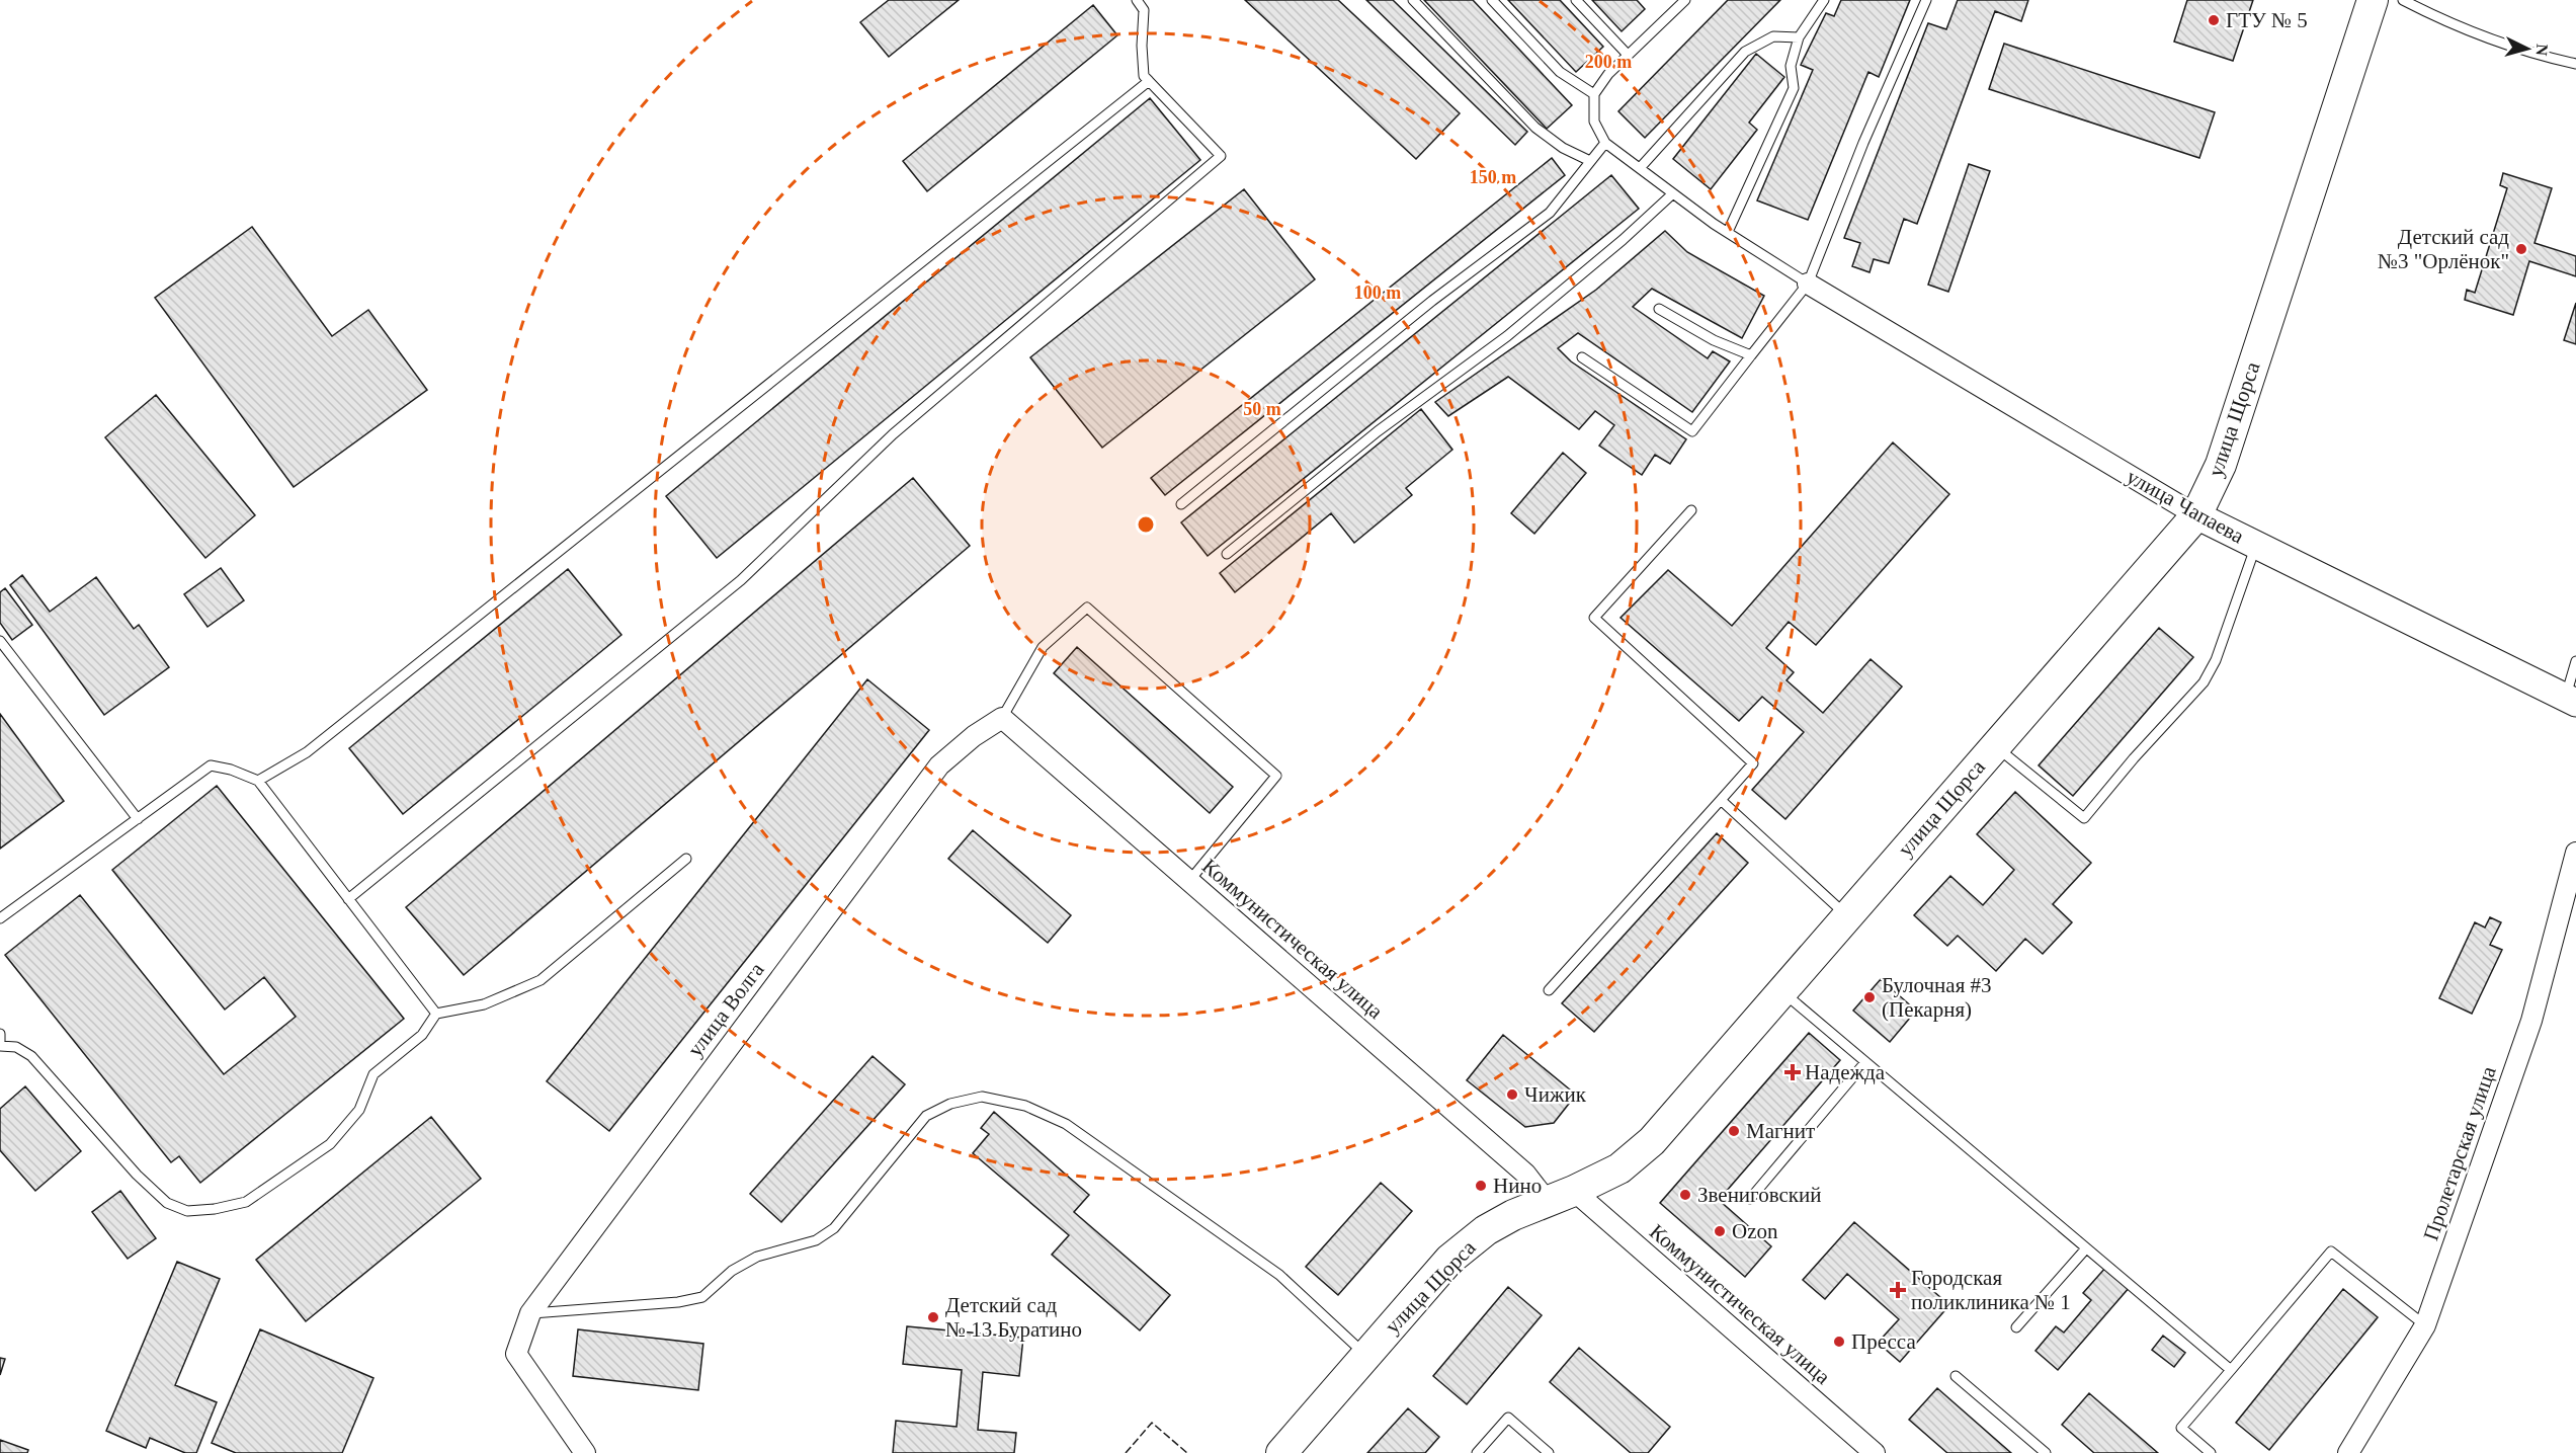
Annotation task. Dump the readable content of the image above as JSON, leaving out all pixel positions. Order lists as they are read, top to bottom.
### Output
{
  "streets": {
    "main road": ["улица Щорса", "улица Чапаева"],
    "street": ["Коммунистическая улица", "улица Волга", "Пролетарская улица"]
  },
  "crossings": [
    ["улица Щорса", "улица Чапаева"],
    ["улица Щорса", "Коммунистическая улица"],
    ["Коммунистическая улица", "улица Волга"]
  ],
  "places": {
    "other": [
      "ГТУ № 5",
      "Детский сад №3 \"Орлёнок\"",
      "Булочная #3 (Пекарня)",
      "Чижик",
      "Магнит",
      "Нино",
      "Звениговский",
      "Ozon",
      "Детский сад № 13 Буратино",
      "Пресса"
    ],
    "health": ["Надежда", "Городская поликлиника № 1"]
  },
  "north": "right",
  "rings": [
    "200 m",
    "150 m",
    "100 m",
    "50 m"
  ]
}
